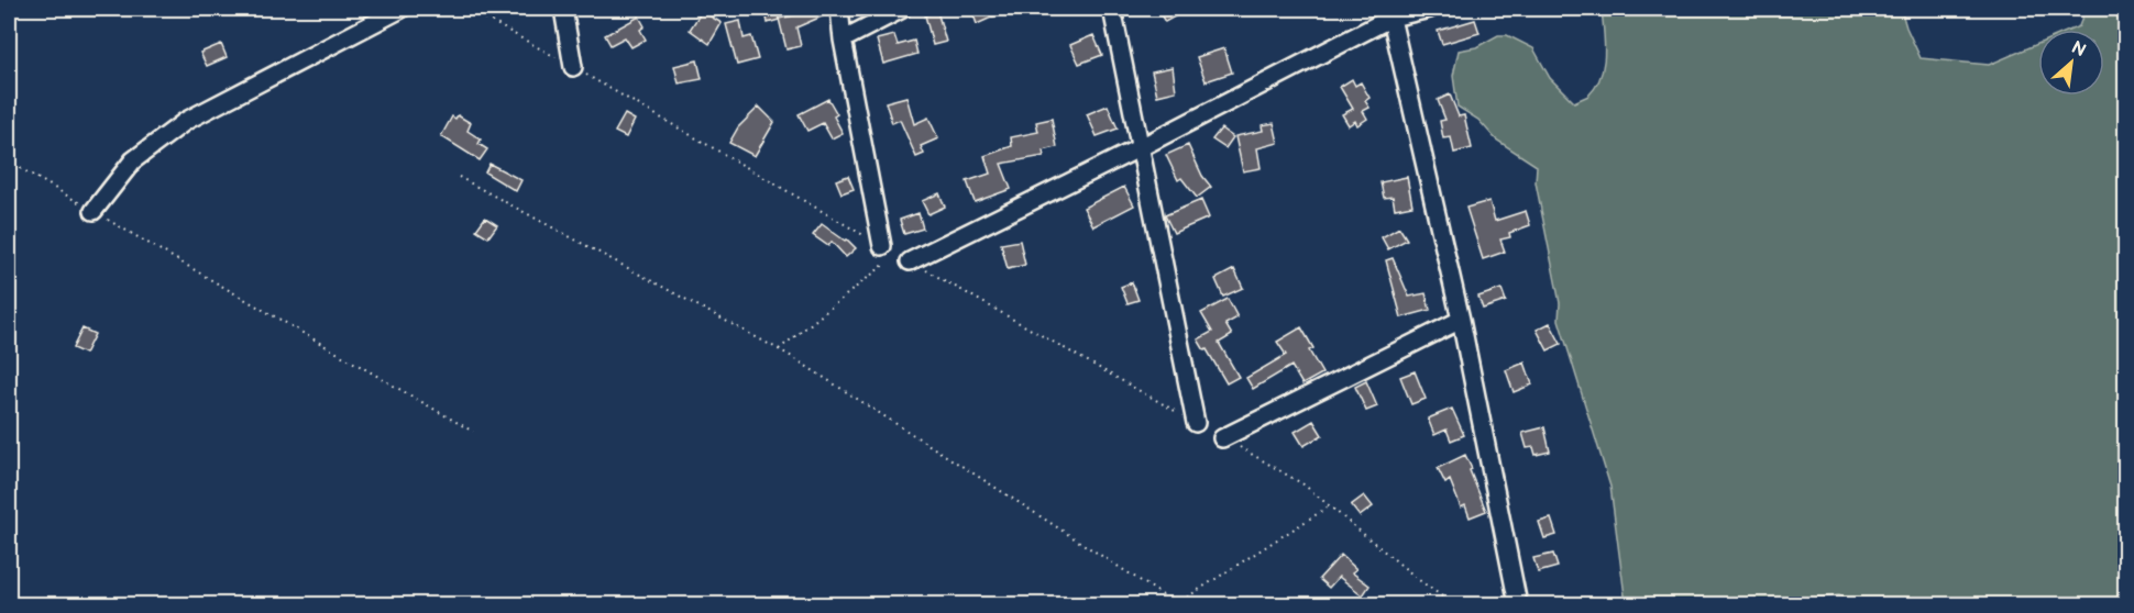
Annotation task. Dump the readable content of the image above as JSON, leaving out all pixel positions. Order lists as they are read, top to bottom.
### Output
{
  "north": "top right"
}
